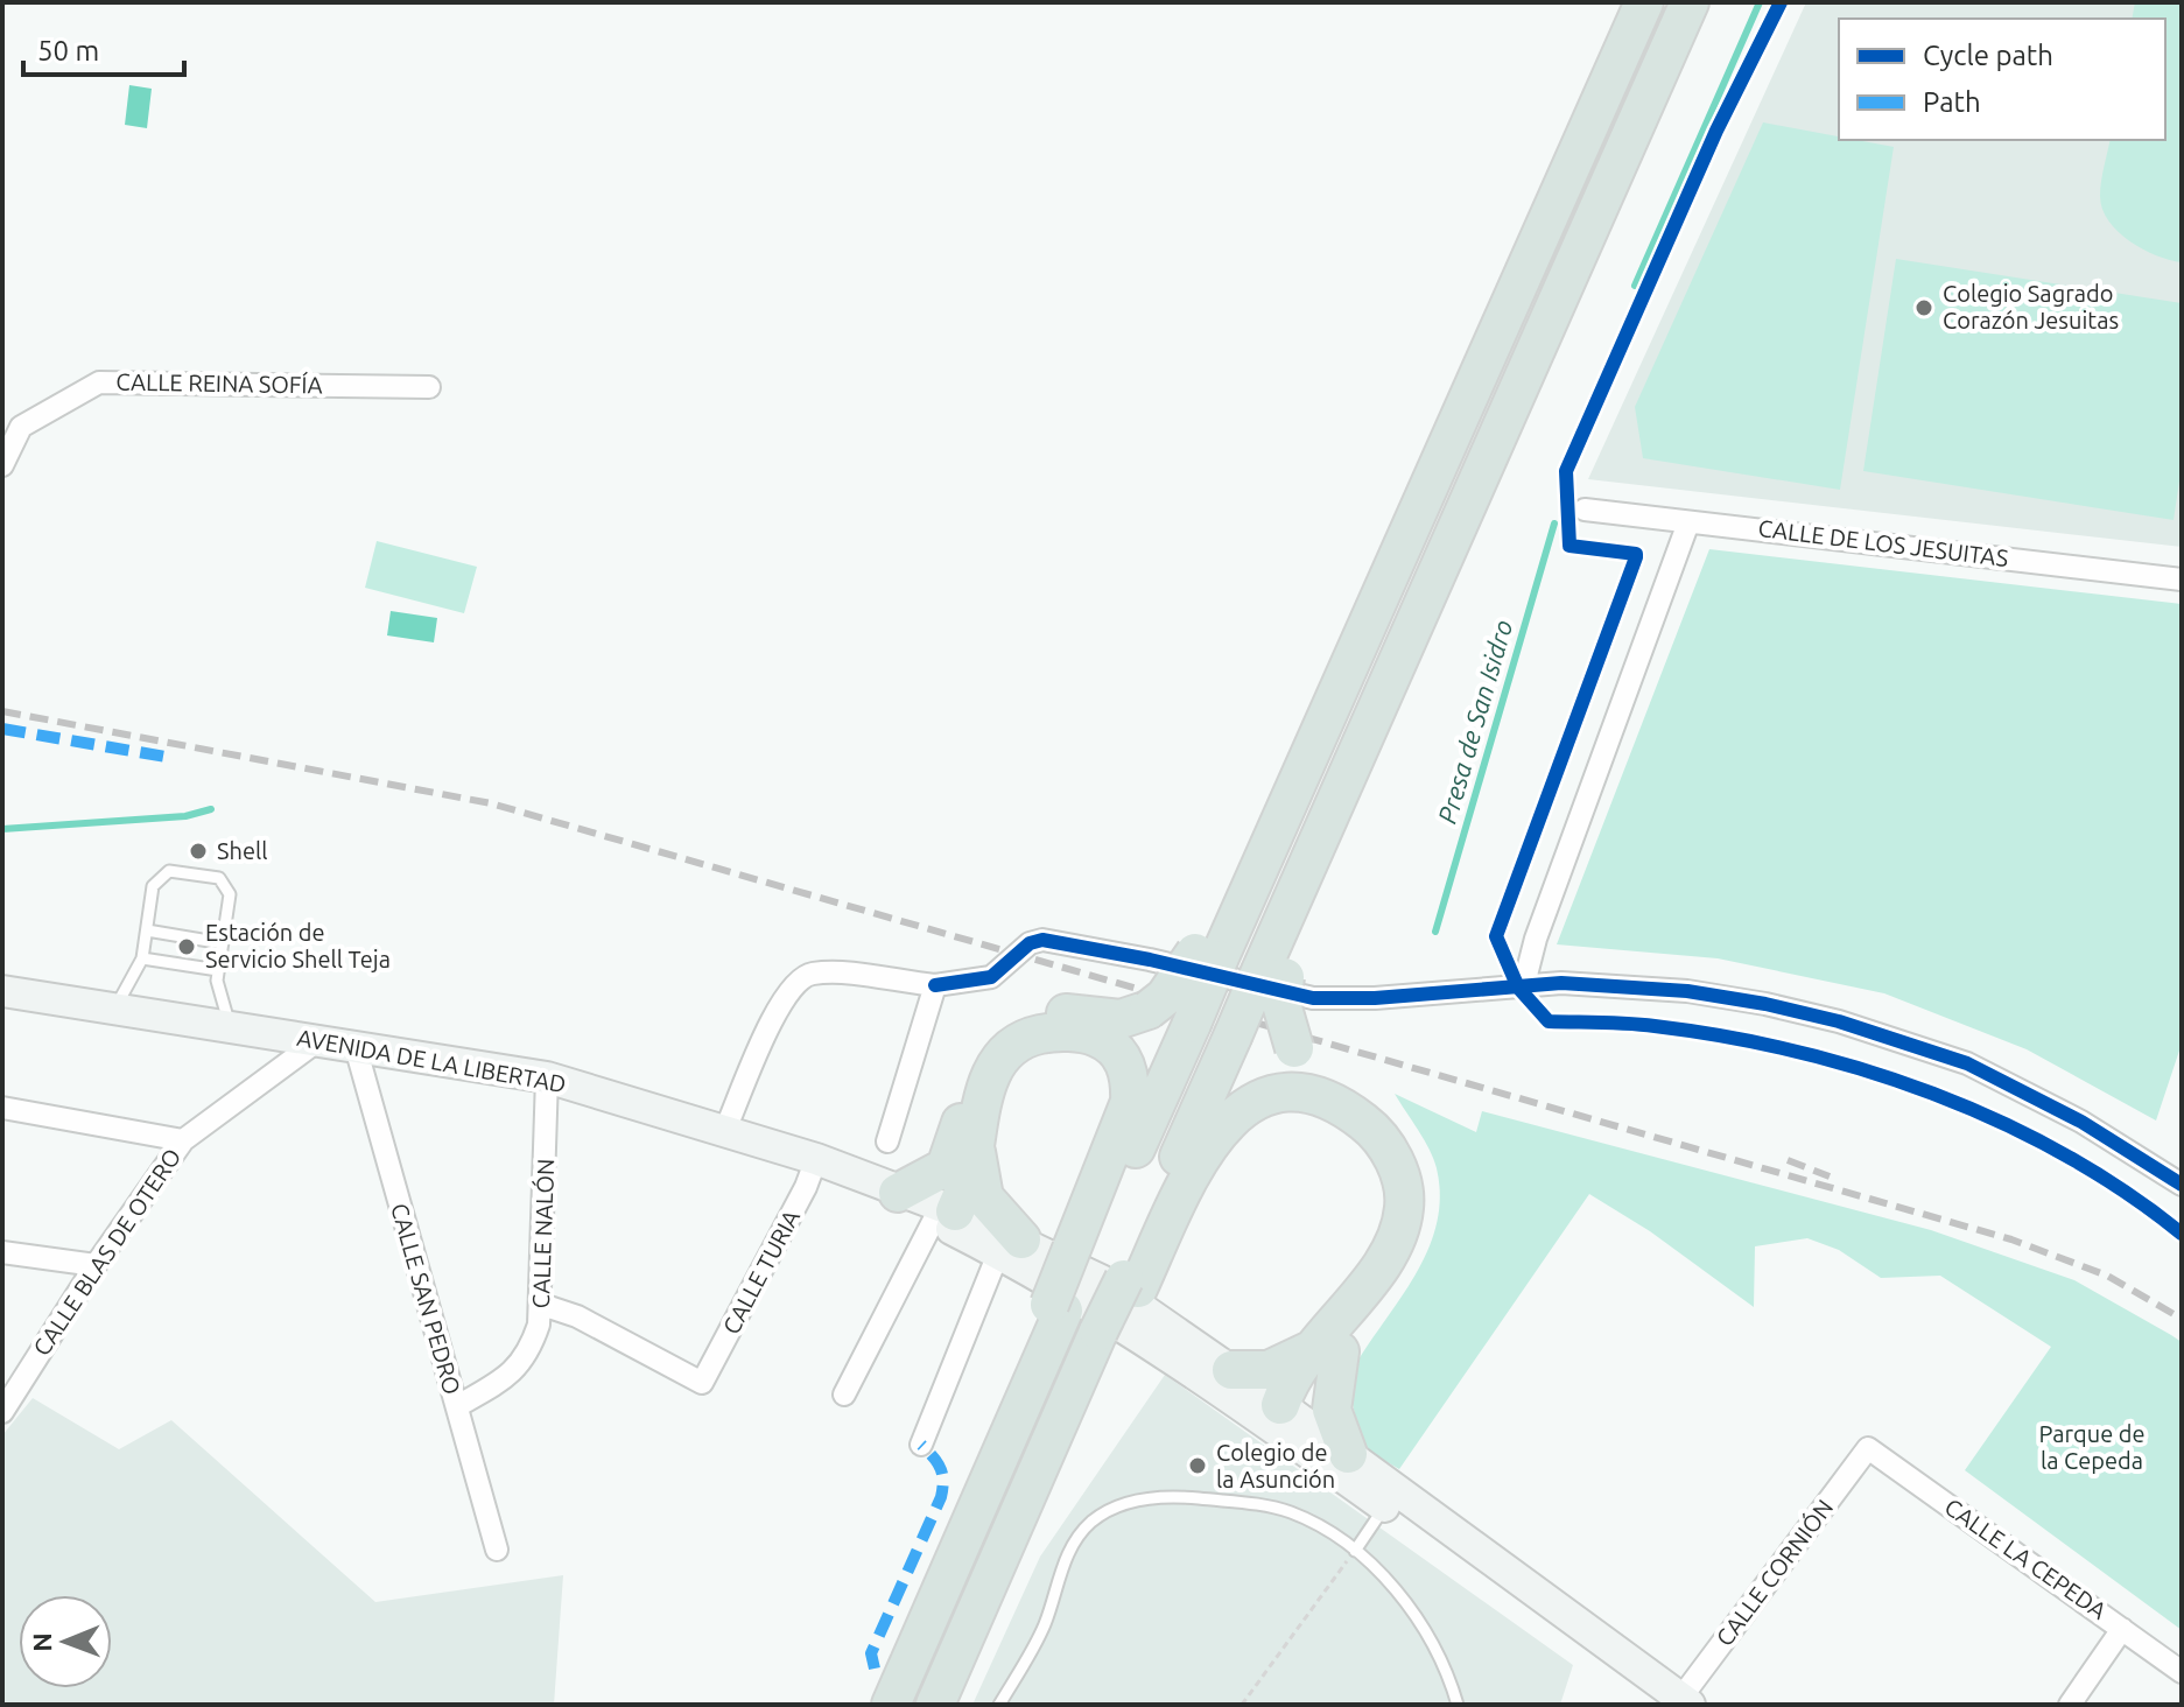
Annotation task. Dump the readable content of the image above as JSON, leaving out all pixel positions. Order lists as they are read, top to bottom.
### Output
{
  "streets": {
    "main road": ["AVENIDA DE LA LIBERTAD"],
    "street": [
      "CALLE REINA SOFÍA",
      "CALLE DE LOS JESUITAS",
      "CALLE NALÓN",
      "CALLE BLAS DE OTERO",
      "CALLE TURIA",
      "CALLE SAN PEDRO",
      "CALLE LA CEPEDA",
      "CALLE CORNIÓN"
    ]
  },
  "crossings": [
    ["AVENIDA DE LA LIBERTAD", "CALLE NALÓN"],
    ["AVENIDA DE LA LIBERTAD", "CALLE BLAS DE OTERO"],
    ["AVENIDA DE LA LIBERTAD", "CALLE TURIA"],
    ["AVENIDA DE LA LIBERTAD", "CALLE SAN PEDRO"],
    ["CALLE NALÓN", "CALLE TURIA"],
    ["CALLE NALÓN", "CALLE SAN PEDRO"],
    ["CALLE LA CEPEDA", "CALLE CORNIÓN"]
  ],
  "water": ["Presa de San Isidro"],
  "parks": ["Parque de la Cepeda"],
  "places": [
    "Colegio Sagrado Corazón Jesuitas",
    "Shell",
    "Estación de Servicio Shell Teja",
    "Colegio de la Asunción"
  ],
  "legend": ["Cycle path", "Path"],
  "scale_bar": "50 m",
  "north": "left"
}
